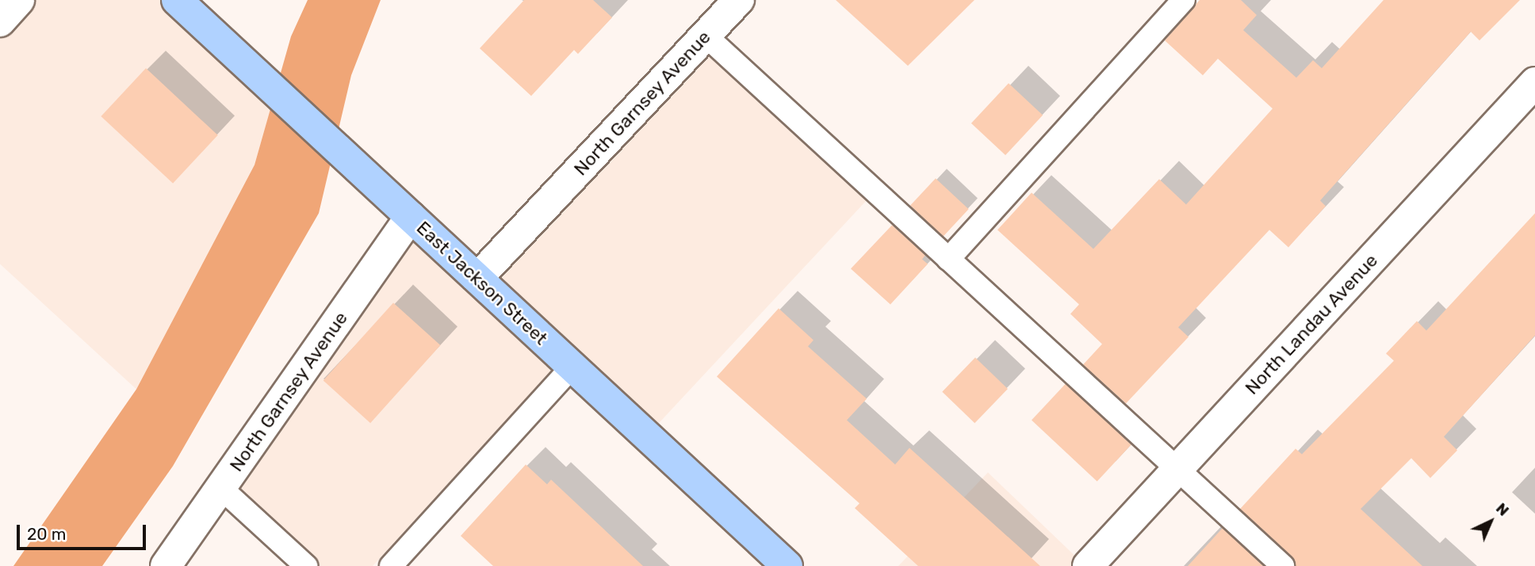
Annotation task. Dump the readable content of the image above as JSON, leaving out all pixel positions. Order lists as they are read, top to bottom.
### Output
{
  "streets": {
    "main road": ["East Jackson Street"],
    "street": ["North Garnsey Avenue", "North Landau Avenue"]
  },
  "crossings": [
    ["North Garnsey Avenue", "East Jackson Street"]
  ],
  "scale_bar": "20 m",
  "north": "top right"
}
